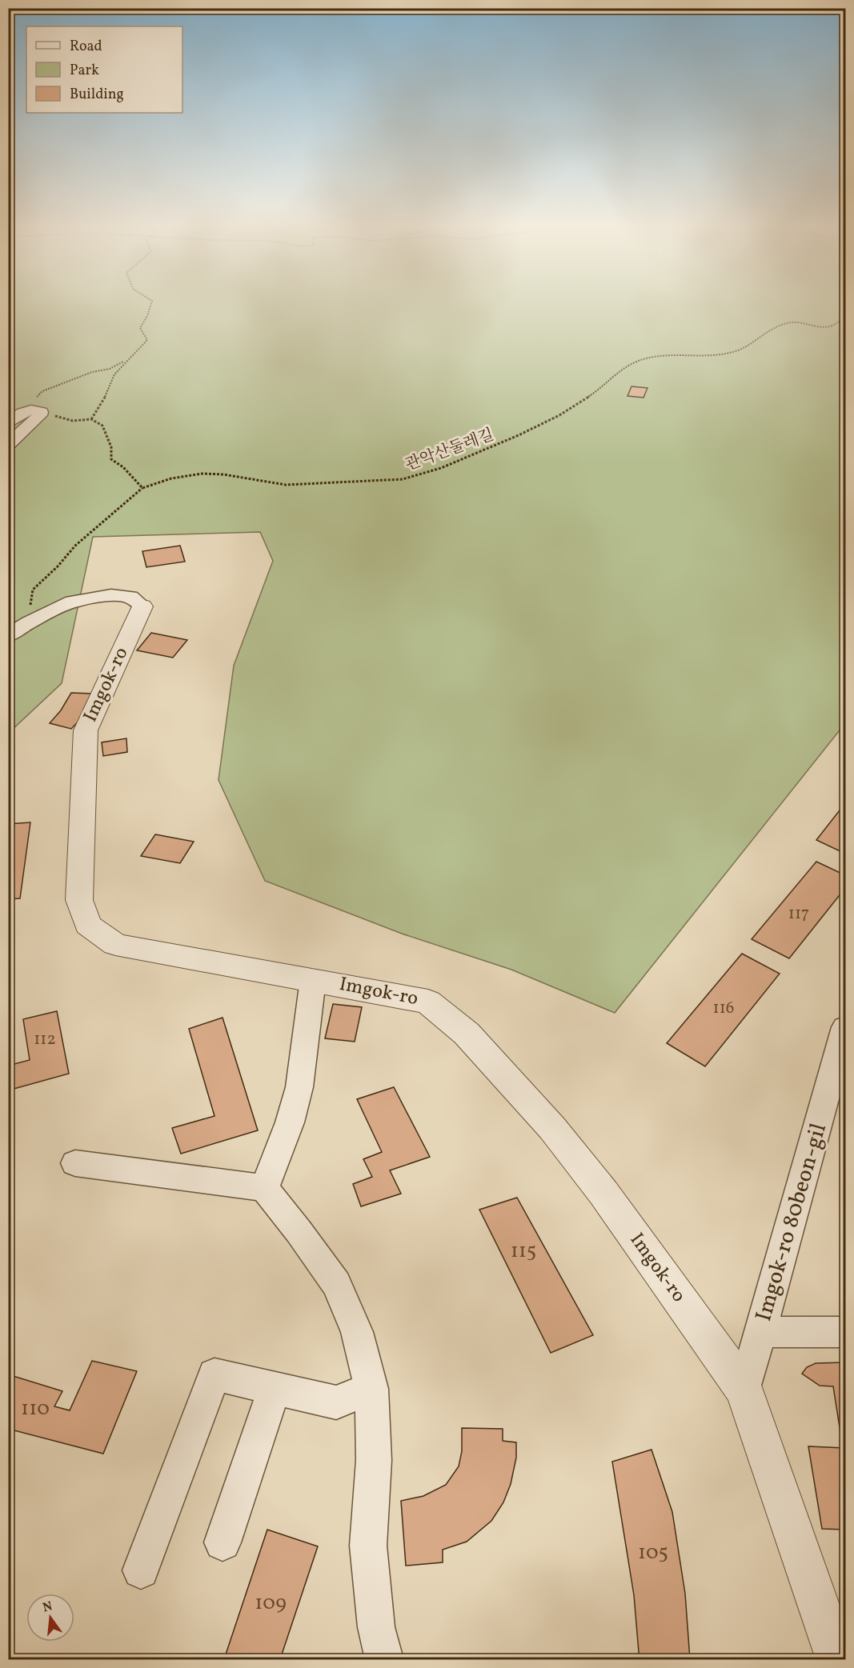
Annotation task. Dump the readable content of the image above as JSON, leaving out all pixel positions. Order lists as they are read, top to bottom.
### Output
{
  "streets": {
    "street": ["Imgok-ro", "Imgok-ro 80beon-gil"],
    "path": ["관악산둘레길"]
  },
  "crossings": [
    ["Imgok-ro", "Imgok-ro 80beon-gil"]
  ],
  "house_numbers": [
    "117",
    "116",
    "112",
    "115",
    "110",
    "105",
    "109"
  ],
  "legend": ["Road", "Park", "Building"],
  "north": "top"
}
